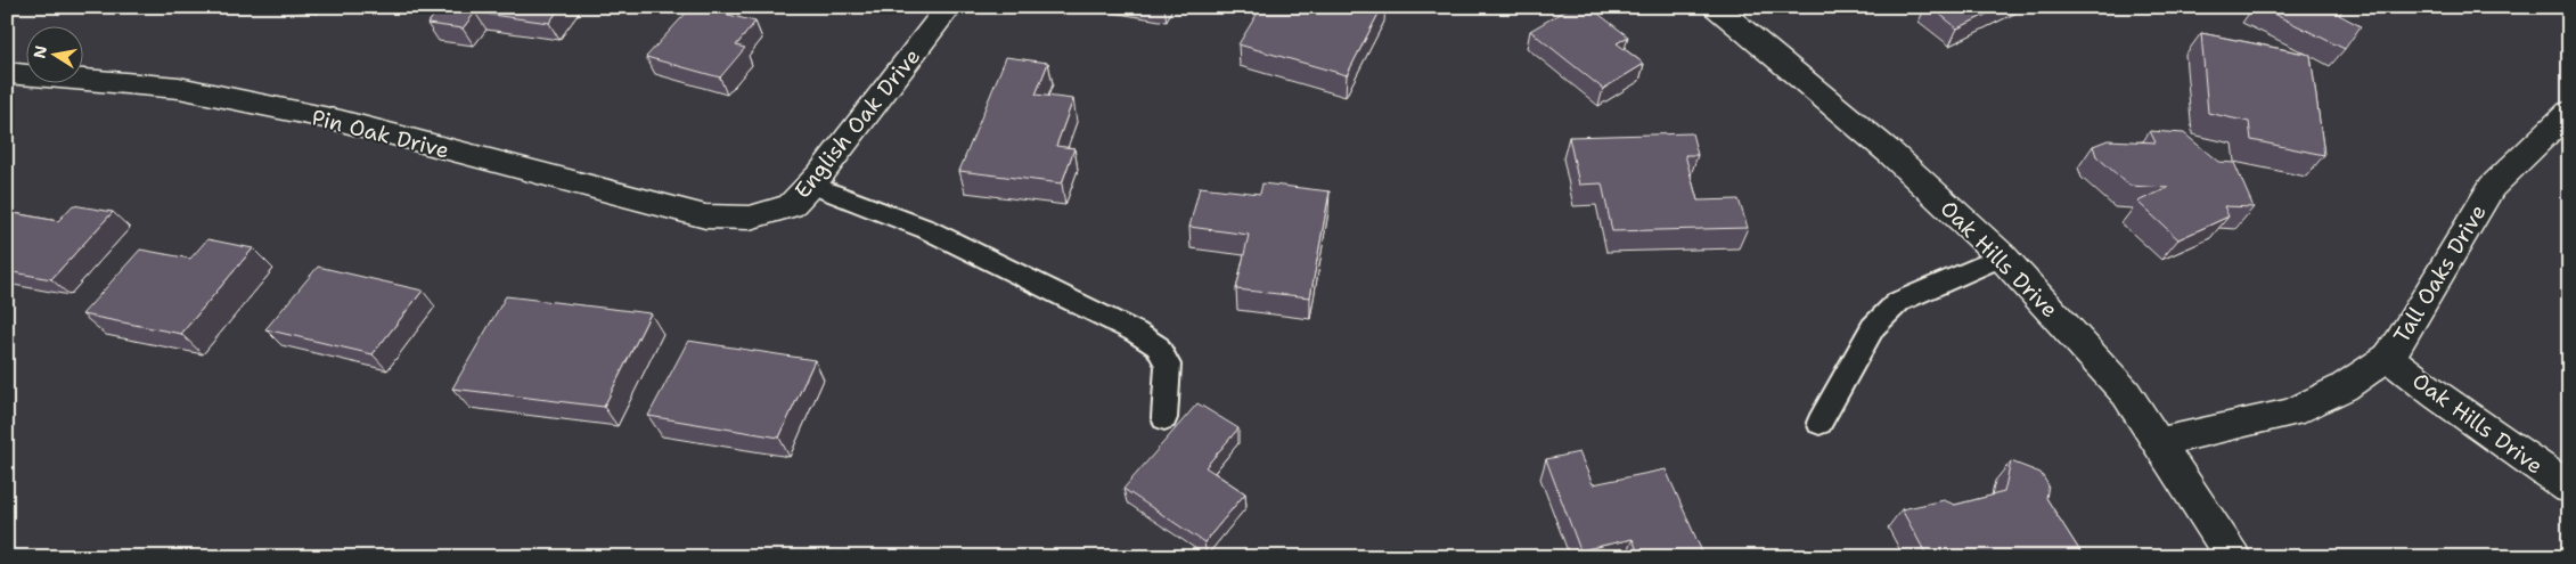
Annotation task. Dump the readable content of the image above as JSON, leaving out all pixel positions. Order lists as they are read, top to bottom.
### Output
{
  "streets": {
    "street": [
      "English Oak Drive",
      "Pin Oak Drive",
      "Oak Hills Drive",
      "Tall Oaks Drive"
    ]
  },
  "crossings": [
    ["English Oak Drive", "Pin Oak Drive"],
    ["Oak Hills Drive", "Tall Oaks Drive"]
  ],
  "north": "left"
}
